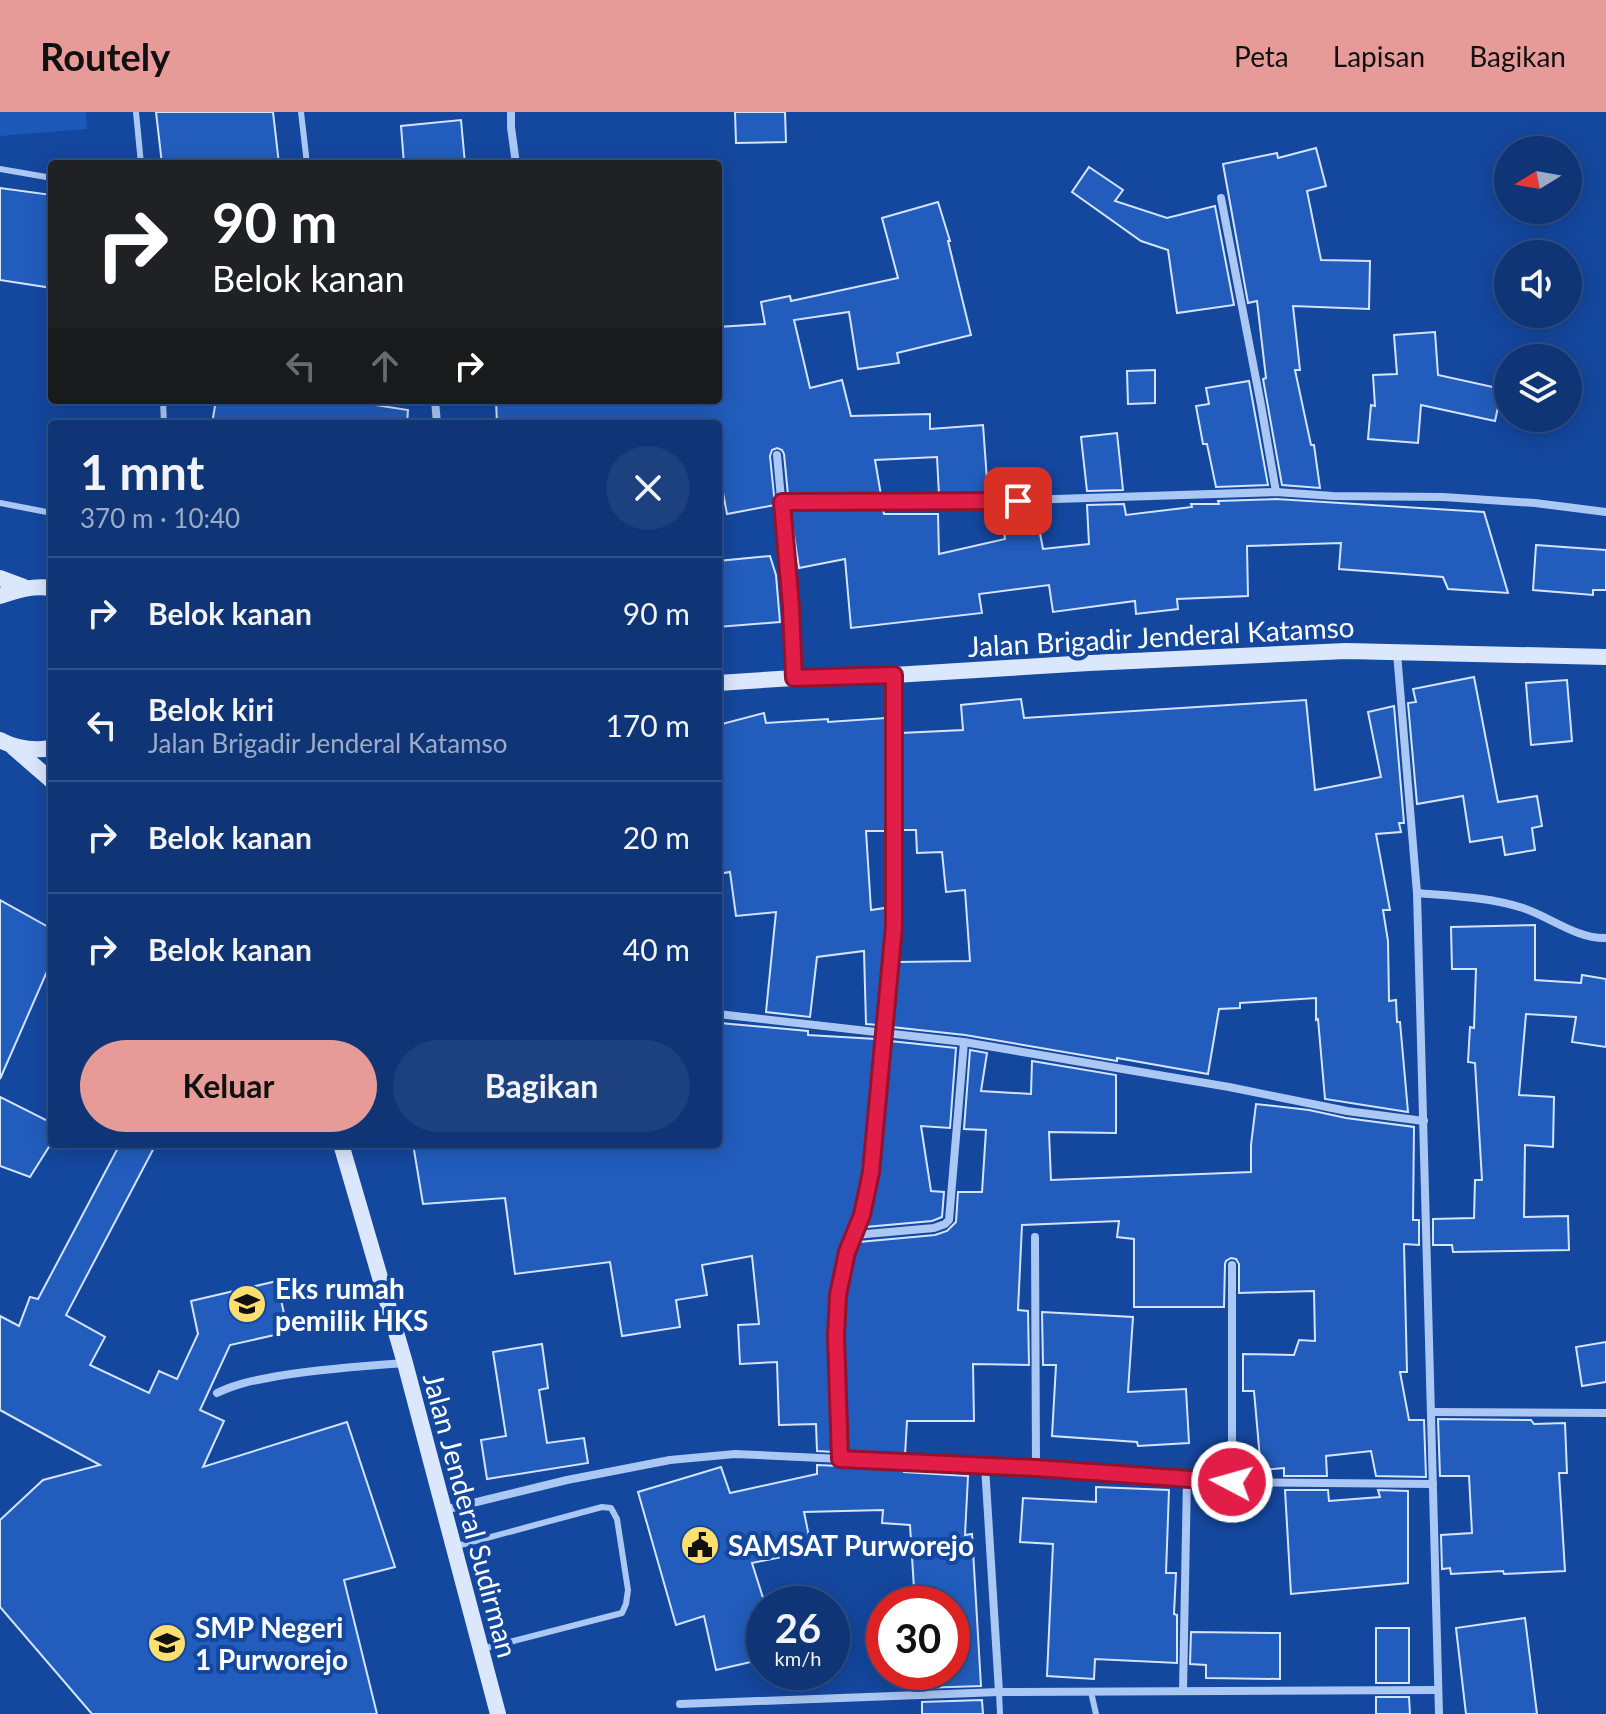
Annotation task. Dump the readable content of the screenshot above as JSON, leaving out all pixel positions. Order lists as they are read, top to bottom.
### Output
{
  "streets": {
    "main road": ["Jalan Brigadir Jenderal Katamso", "Jalan Jenderal Sudirman"]
  },
  "places": {
    "school or university": ["Eks rumah pemilik HKS", "SMP Negeri 1 Purworejo"],
    "public building": ["SAMSAT Purworejo"]
  },
  "north": "left",
  "page": {
    "header": "Routely",
    "nav": ["Peta", "Lapisan", "Bagikan"],
    "turn": ["90 m", "Belok kanan"],
    "heading": ["1 mnt", "370 m · 10:40"],
    "list": [
      {
        "name": "Belok kanan",
        "value": "90 m"
      },
      {
        "name": "Belok kiri",
        "note": "Jalan Brigadir Jenderal Katamso",
        "value": "170 m"
      },
      {
        "name": "Belok kanan",
        "value": "20 m"
      },
      {
        "name": "Belok kanan",
        "value": "40 m"
      }
    ],
    "buttons": ["Keluar", "Bagikan"],
    "speed": "26 km/h",
    "limit": "30"
  }
}
